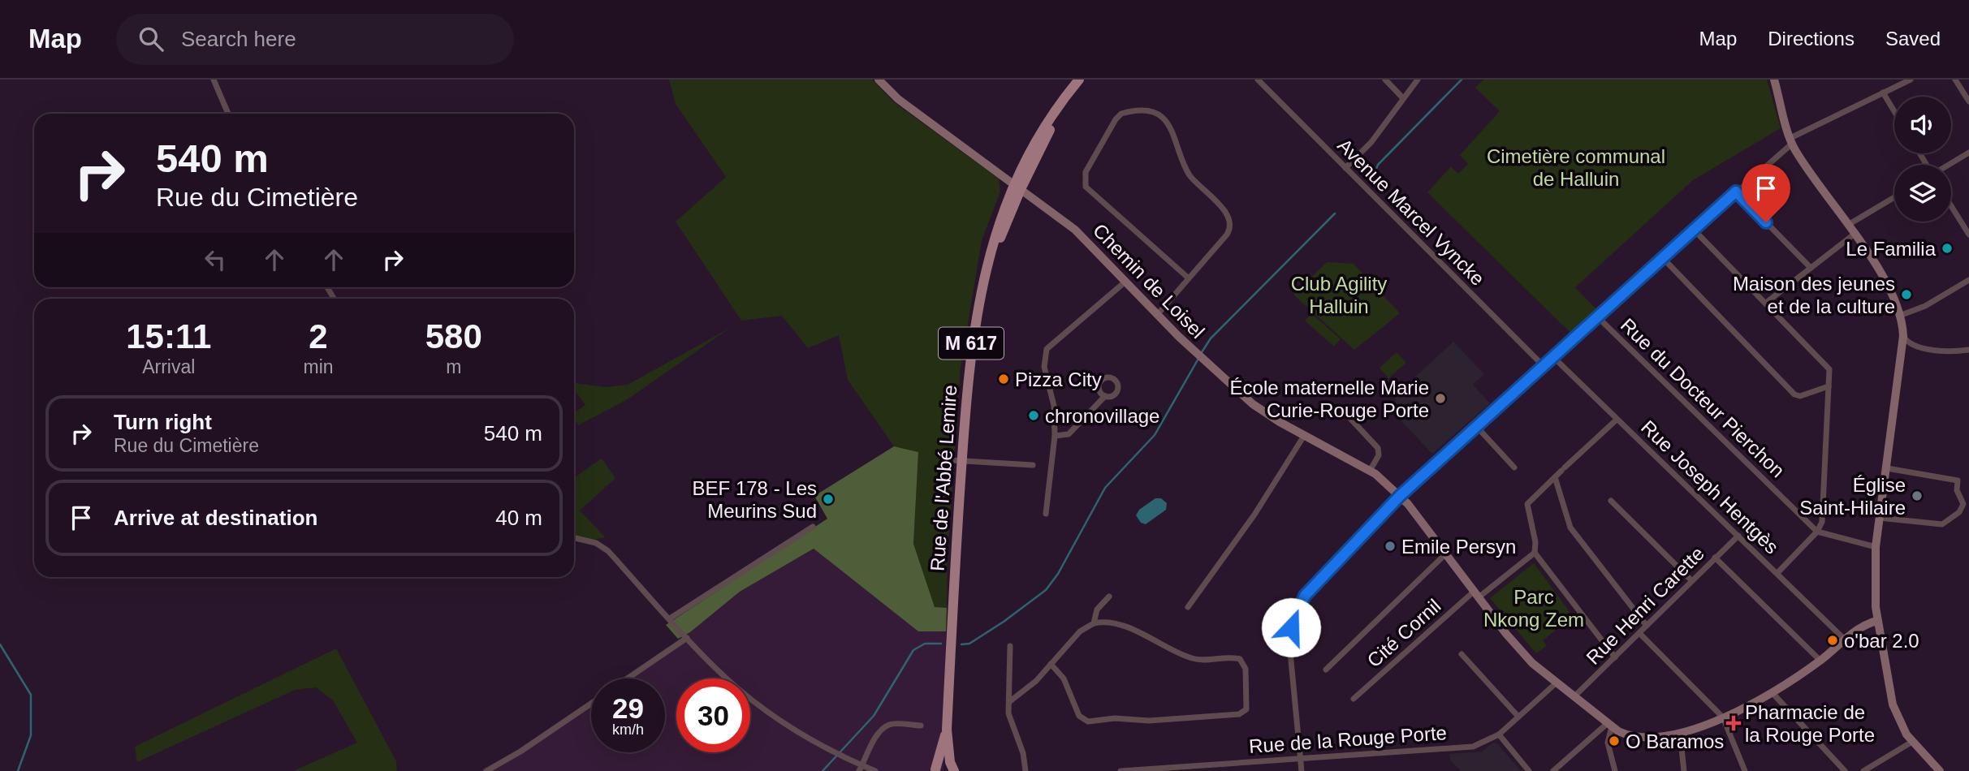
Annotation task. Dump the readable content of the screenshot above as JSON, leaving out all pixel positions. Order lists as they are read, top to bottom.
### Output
{
  "streets": {
    "main road": ["M 617", "Rue de l'Abbé Lemire"],
    "street": [
      "Avenue Marcel Vyncke",
      "Chemin de Loisel",
      "Rue du Docteur Pierchon",
      "Rue Joseph Hentgès",
      "Rue Henri Carette",
      "Cité Cornil",
      "Rue de la Rouge Porte"
    ]
  },
  "crossings": [
    ["Chemin de Loisel", "Rue de l'Abbé Lemire"],
    ["Chemin de Loisel", "Rue Joseph Hentgès"],
    ["Chemin de Loisel", "Rue Henri Carette"],
    ["Chemin de Loisel", "Cité Cornil"],
    ["Chemin de Loisel", "Rue de la Rouge Porte"],
    ["Rue Joseph Hentgès", "Rue Henri Carette"]
  ],
  "parks": ["Cimetière communal de Halluin", "Club Agility Halluin", "Parc Nkong Zem"],
  "places": {
    "other": [
      "Le Familia",
      "Maison des jeunes et de la culture",
      "Pizza City",
      "École maternelle Marie Curie-Rouge Porte",
      "chronovillage",
      "Église Saint-Hilaire",
      "BEF 178 - Les Meurins Sud",
      "Emile Persyn",
      "o'bar 2.0",
      "O Baramos"
    ],
    "health": ["Pharmacie de la Rouge Porte"]
  },
  "page": {
    "header": "Map",
    "search": "Search here",
    "nav": ["Map", "Directions", "Saved"],
    "turn": ["540 m", "Rue du Cimetière"],
    "eta": [
      "15:11",
      "Arrival",
      "2",
      "min",
      "580",
      "m"
    ],
    "list": [
      {
        "name": "Turn right",
        "note": "Rue du Cimetière",
        "value": "540 m"
      },
      {
        "name": "Arrive at destination",
        "value": "40 m"
      }
    ],
    "speed": "29 km/h",
    "limit": "30"
  }
}
